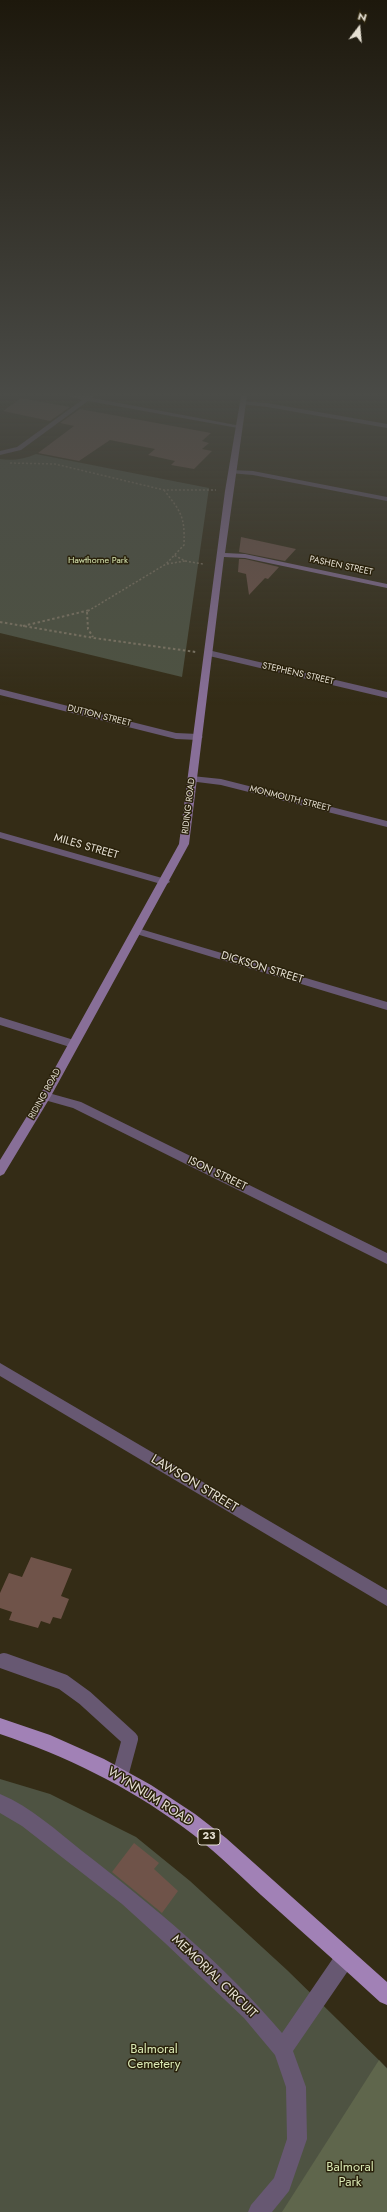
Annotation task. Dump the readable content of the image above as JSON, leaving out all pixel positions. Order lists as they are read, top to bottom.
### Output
{
  "streets": {
    "main road": [
      "PASHEN STREET",
      "RIDING ROAD",
      "WYNNUM ROAD",
      "23"
    ],
    "street": [
      "STEPHENS STREET",
      "DUTTON STREET",
      "MONMOUTH STREET",
      "MILES STREET",
      "DICKSON STREET",
      "ISON STREET",
      "LAWSON STREET",
      "MEMORIAL CIRCUIT"
    ]
  },
  "crossings": [
    ["PASHEN STREET", "RIDING ROAD"],
    ["STEPHENS STREET", "RIDING ROAD"],
    ["DUTTON STREET", "RIDING ROAD"],
    ["MONMOUTH STREET", "RIDING ROAD"],
    ["RIDING ROAD", "MILES STREET"],
    ["RIDING ROAD", "DICKSON STREET"],
    ["RIDING ROAD", "ISON STREET"]
  ],
  "parks": ["Hawthorne Park", "Balmoral Cemetery", "Balmoral Park"],
  "north": "top"
}
